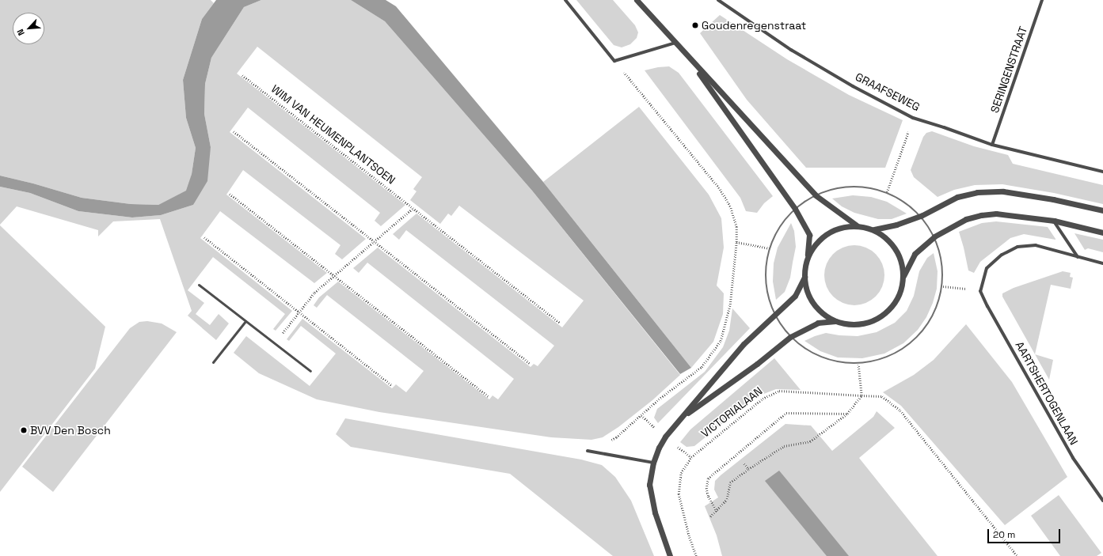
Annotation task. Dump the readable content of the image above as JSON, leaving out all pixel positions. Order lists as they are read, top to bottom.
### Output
{
  "streets": {
    "street": [
      "SERINGENSTRAAT",
      "GRAAFSEWEG",
      "AARTSHERTOGENLAAN",
      "VICTORIALAAN"
    ],
    "path": ["WIM VAN HEUMENPLANTSOEN"]
  },
  "crossings": [
    ["SERINGENSTRAAT", "GRAAFSEWEG"]
  ],
  "places": ["Goudenregenstraat", "BVV Den Bosch"],
  "scale_bar": "20 m",
  "north": "bottom left"
}
